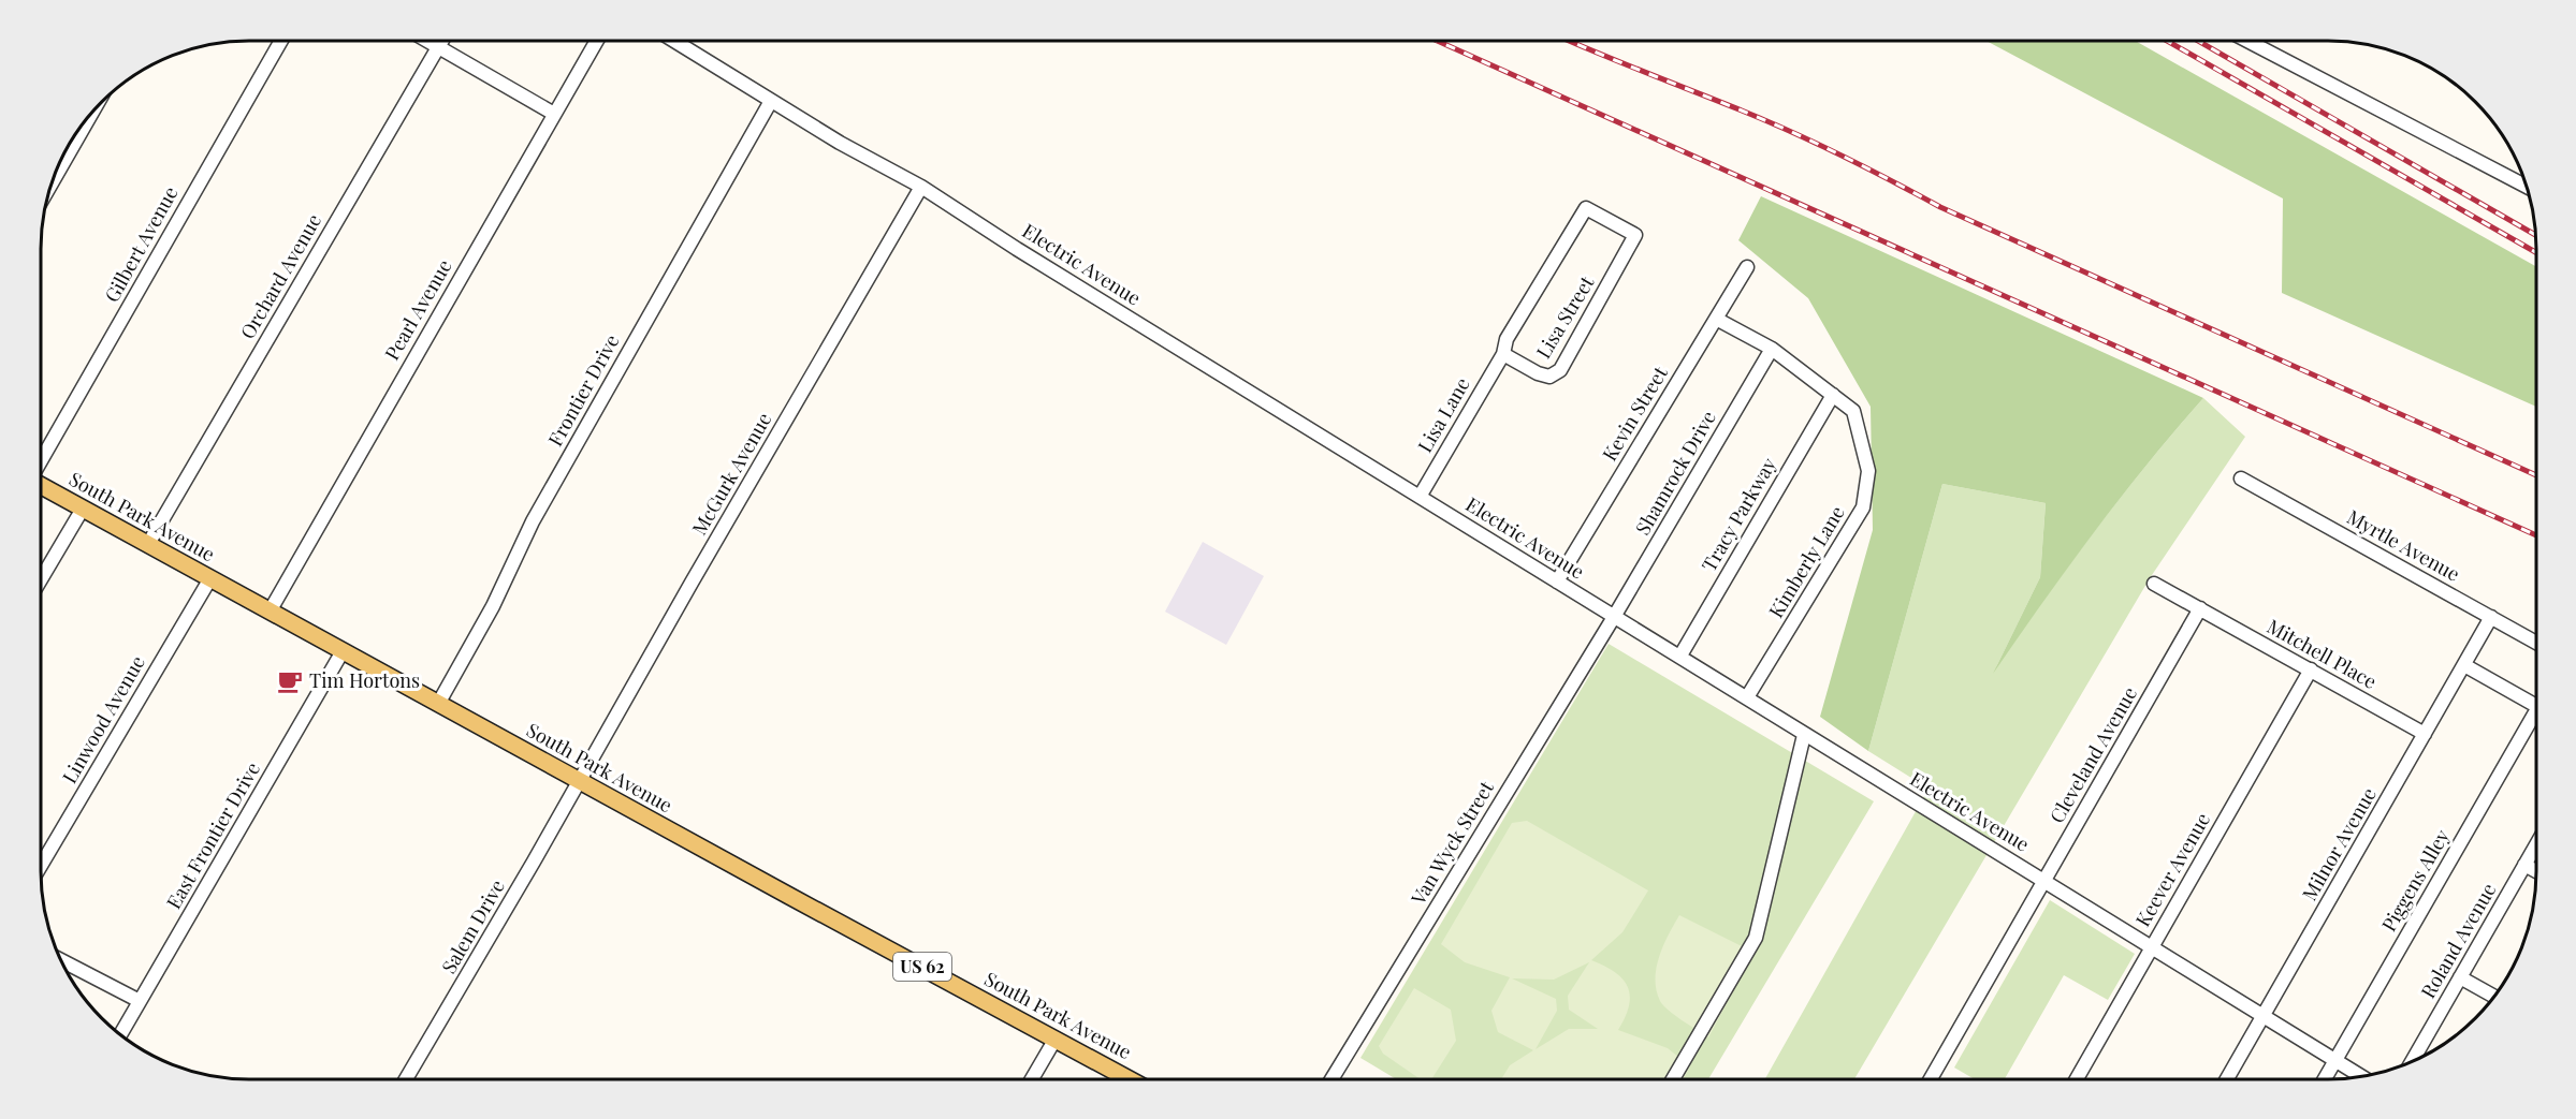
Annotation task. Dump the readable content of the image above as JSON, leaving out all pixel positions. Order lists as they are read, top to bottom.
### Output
{
  "streets": {
    "main road": ["South Park Avenue", "US 62"],
    "street": [
      "Gilbert Avenue",
      "Electric Avenue",
      "Orchard Avenue",
      "Pearl Avenue",
      "Lisa Street",
      "Frontier Drive",
      "Kevin Street",
      "Lisa Lane",
      "Shamrock Drive",
      "McGurk Avenue",
      "Tracy Parkway",
      "Myrtle Avenue",
      "Kimberly Lane",
      "Mitchell Place",
      "Linwood Avenue",
      "Cleveland Avenue",
      "East Frontier Drive",
      "Van Wyck Street",
      "Milnor Avenue",
      "Keever Avenue",
      "Piggens Alley",
      "Salem Drive",
      "Roland Avenue"
    ]
  },
  "crossings": [
    ["Electric Avenue", "Frontier Drive"],
    ["Electric Avenue", "Kevin Street"],
    ["Electric Avenue", "Lisa Lane"],
    ["Electric Avenue", "Shamrock Drive"],
    ["Electric Avenue", "McGurk Avenue"],
    ["Electric Avenue", "Tracy Parkway"],
    ["Electric Avenue", "Kimberly Lane"],
    ["Electric Avenue", "Cleveland Avenue"],
    ["Electric Avenue", "Van Wyck Street"],
    ["Electric Avenue", "Milnor Avenue"],
    ["Electric Avenue", "Keever Avenue"],
    ["Electric Avenue", "Piggens Alley"],
    ["Orchard Avenue", "South Park Avenue"],
    ["Pearl Avenue", "South Park Avenue"],
    ["Lisa Street", "Lisa Lane"],
    ["Frontier Drive", "South Park Avenue"],
    ["Kevin Street", "Kimberly Lane"],
    ["Shamrock Drive", "Kimberly Lane"],
    ["Shamrock Drive", "Van Wyck Street"],
    ["McGurk Avenue", "South Park Avenue"],
    ["McGurk Avenue", "Salem Drive"],
    ["Tracy Parkway", "Kimberly Lane"],
    ["South Park Avenue", "Linwood Avenue"],
    ["South Park Avenue", "East Frontier Drive"],
    ["South Park Avenue", "Salem Drive"],
    ["Myrtle Avenue", "Milnor Avenue"],
    ["Mitchell Place", "Cleveland Avenue"],
    ["Mitchell Place", "Milnor Avenue"],
    ["Mitchell Place", "Keever Avenue"]
  ],
  "places": {
    "cafe": ["Tim Hortons"]
  }
}
